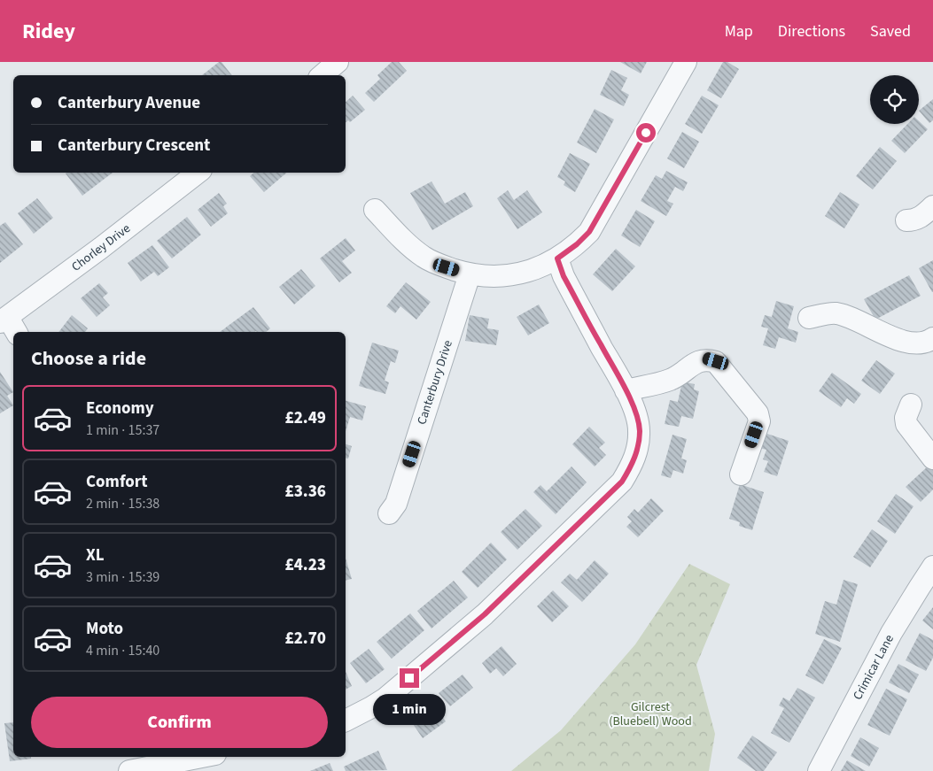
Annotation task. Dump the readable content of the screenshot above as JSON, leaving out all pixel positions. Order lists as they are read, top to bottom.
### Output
{
  "streets": {
    "street": ["Chorley Drive", "Canterbury Drive", "Crimicar Lane"]
  },
  "parks": ["Gilcrest (Bluebell) Wood"],
  "page": {
    "header": "Ridey",
    "nav": ["Map", "Directions", "Saved"],
    "banner": ["Canterbury Avenue", "Canterbury Crescent"],
    "heading": "Choose a ride",
    "list": [
      {
        "name": "Economy",
        "note": "1 min · 15:37",
        "value": "£2.49"
      },
      {
        "name": "Comfort",
        "note": "2 min · 15:38",
        "value": "£3.36"
      },
      {
        "name": "XL",
        "note": "3 min · 15:39",
        "value": "£4.23"
      },
      {
        "name": "Moto",
        "note": "4 min · 15:40",
        "value": "£2.70"
      }
    ],
    "buttons": "Confirm",
    "bubble": "1 min"
  }
}
